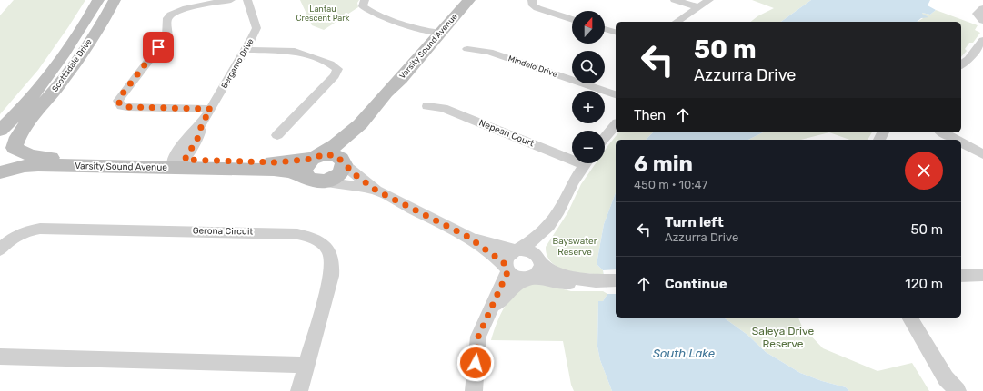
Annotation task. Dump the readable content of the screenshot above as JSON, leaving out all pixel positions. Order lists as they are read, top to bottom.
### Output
{
  "streets": {
    "street": [
      "Varsity Sound Avenue",
      "Bergamo Drive",
      "Scottsdale Drive",
      "Mindelo Drive",
      "Nepean Court",
      "Gerona Circuit"
    ]
  },
  "crossings": [
    ["Varsity Sound Avenue", "Bergamo Drive"],
    ["Varsity Sound Avenue", "Scottsdale Drive"]
  ],
  "water": ["South Lake"],
  "parks": ["Lantau Crescent Park", "Bayswater Reserve", "Saleya Drive Reserve"],
  "north": "top",
  "page": {
    "map_buttons": ["+", "−"],
    "turn": ["50 m", "Azzurra Drive"],
    "then": "Then",
    "heading": ["6 min", "450 m · 10:47"],
    "list": [
      {
        "name": "Turn left",
        "note": "Azzurra Drive",
        "value": "50 m"
      },
      {
        "name": "Continue",
        "value": "120 m"
      }
    ]
  }
}
